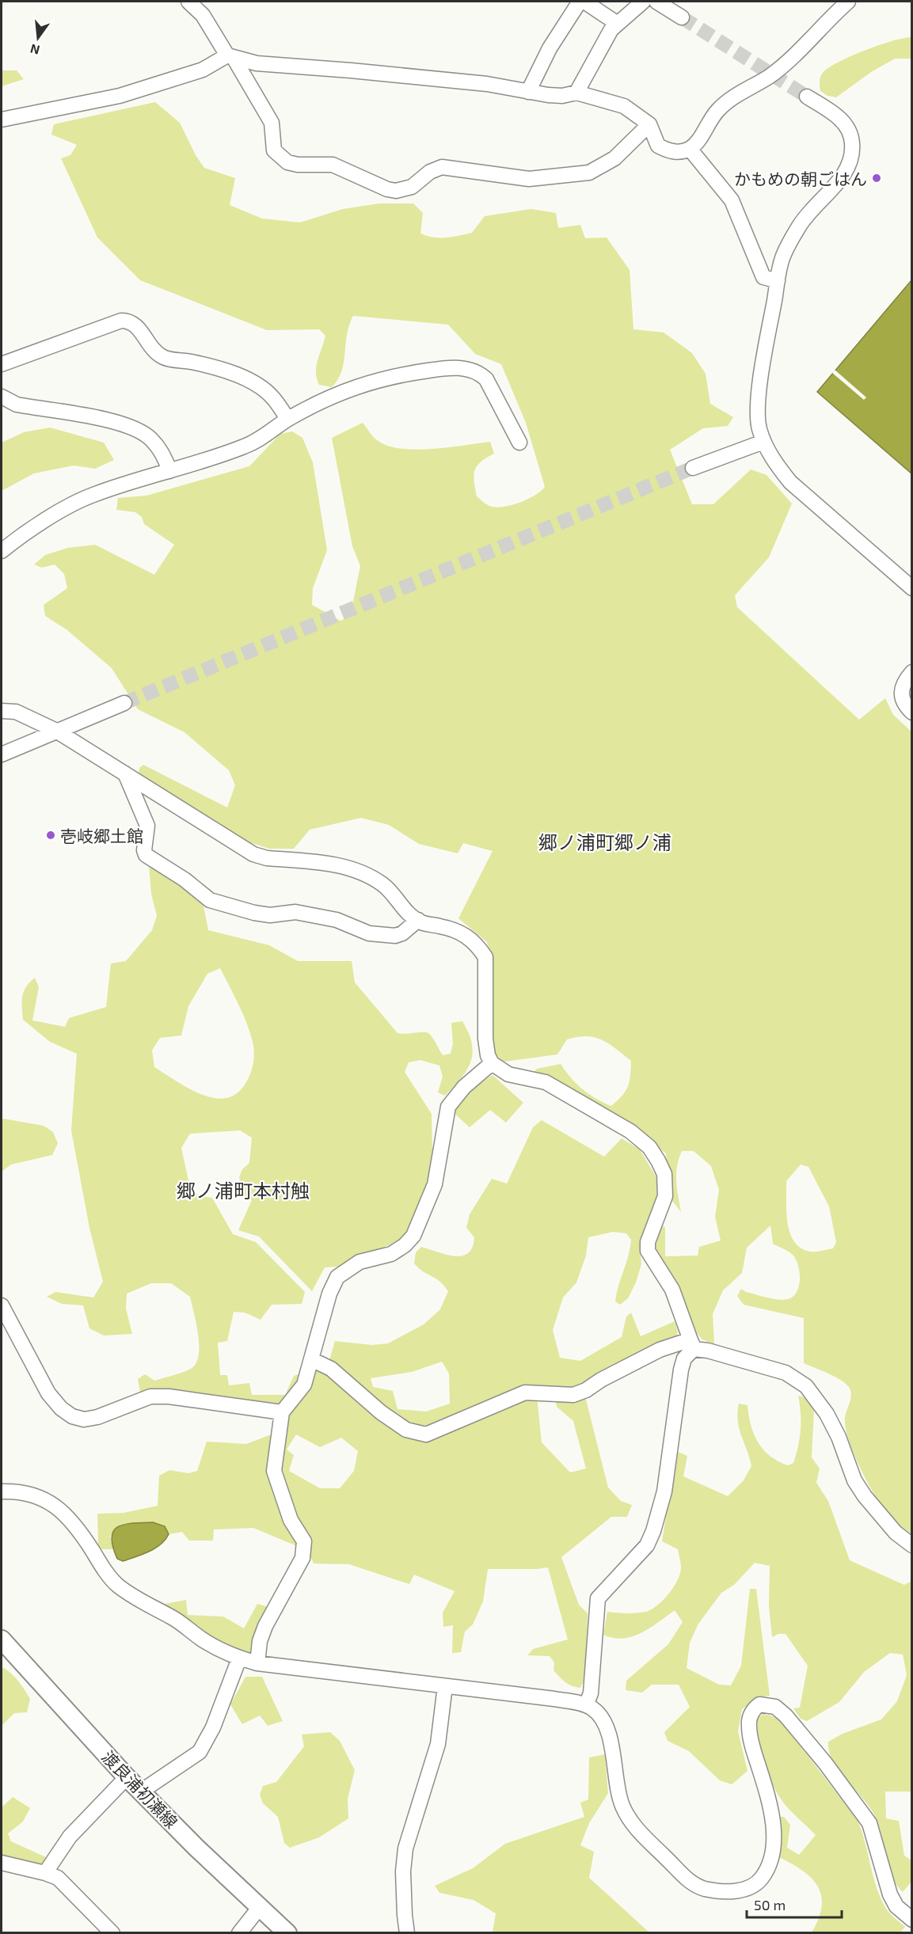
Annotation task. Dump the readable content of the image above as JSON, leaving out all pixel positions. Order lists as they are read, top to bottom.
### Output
{
  "streets": {
    "main road": ["渡良浦初瀬線"]
  },
  "districts": ["郷ノ浦町郷ノ浦", "郷ノ浦町本村触"],
  "places": ["かもめの朝ごはん", "壱岐郷土館"],
  "scale_bar": "50 m",
  "north": "bottom"
}
